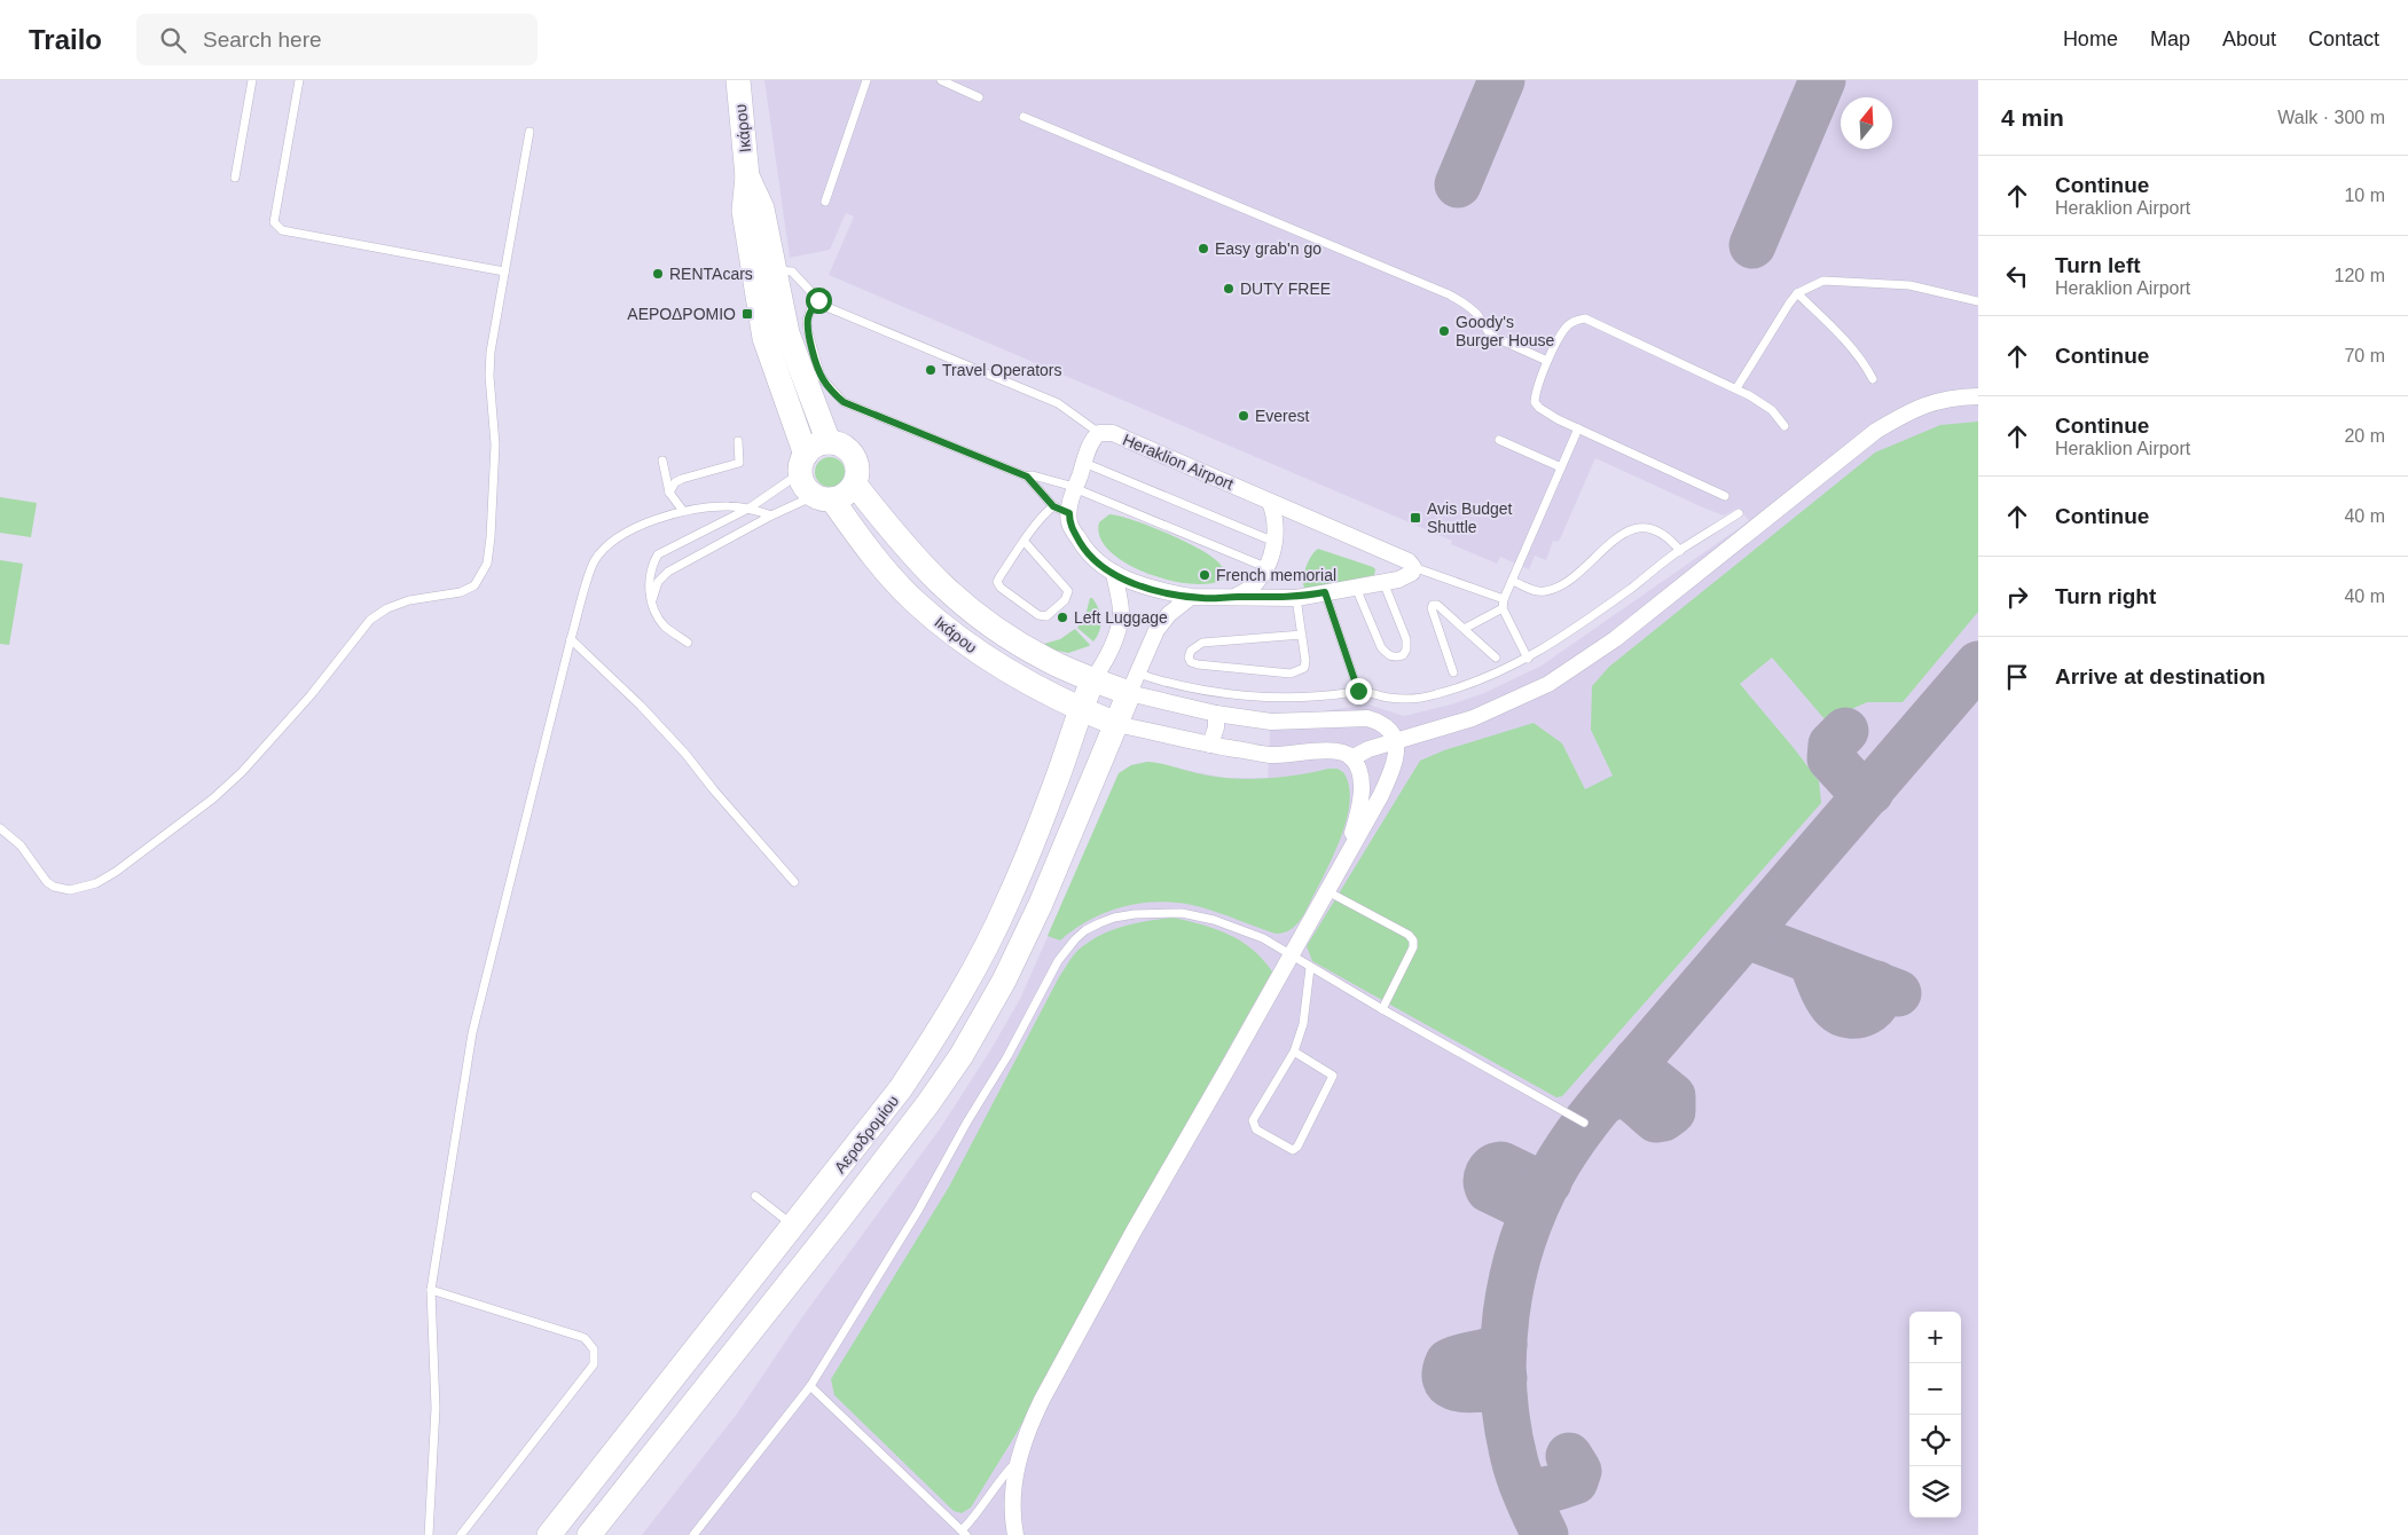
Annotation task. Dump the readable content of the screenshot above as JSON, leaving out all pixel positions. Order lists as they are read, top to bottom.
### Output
{
  "streets": {
    "main road": ["Ικάρου", "Αεροδρομίου"],
    "street": ["Heraklion Airport"]
  },
  "crossings": [
    ["Ικάρου", "Heraklion Airport"],
    ["Ικάρου", "Αεροδρομίου"]
  ],
  "places": {
    "other": [
      "Easy grab'n go",
      "RENTAcars",
      "DUTY FREE",
      "Goody's Burger House",
      "Travel Operators",
      "Everest",
      "French memorial",
      "Left Luggage"
    ],
    "transit": ["ΑΕΡΟΔΡΟΜΙΟ", "Avis Budget Shuttle"]
  },
  "north": "top",
  "page": {
    "header": "Trailo",
    "search": "Search here",
    "nav": [
      "Home",
      "Map",
      "About",
      "Contact"
    ],
    "heading": ["4 min", "Walk · 300 m"],
    "list": [
      ["Continue", "Heraklion Airport", "10 m"],
      ["Turn left", "Heraklion Airport", "120 m"],
      ["Continue", "70 m"],
      ["Continue", "Heraklion Airport", "20 m"],
      ["Continue", "40 m"],
      ["Turn right", "40 m"],
      "Arrive at destination"
    ],
    "map_buttons": ["+", "−"]
  }
}
